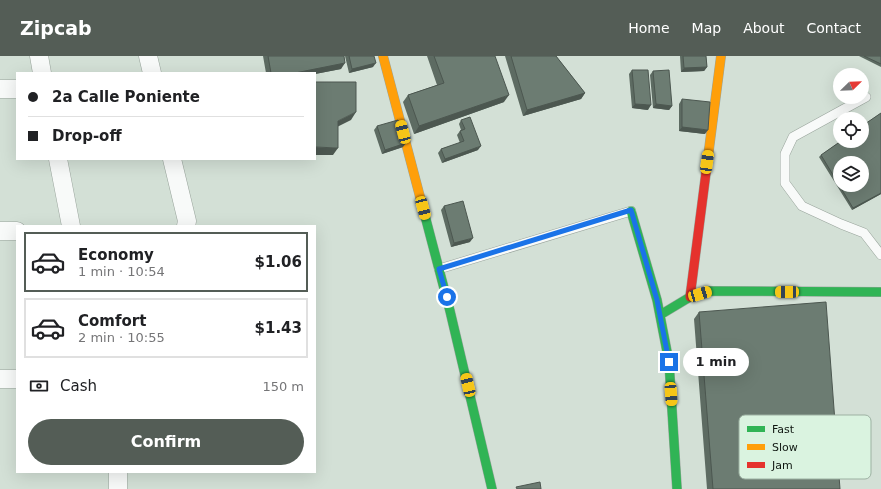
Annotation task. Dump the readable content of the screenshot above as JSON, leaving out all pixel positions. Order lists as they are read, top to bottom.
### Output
{
  "legend": ["Fast", "Slow", "Jam"],
  "north": "top right",
  "page": {
    "header": "Zipcab",
    "nav": [
      "Home",
      "Map",
      "About",
      "Contact"
    ],
    "banner": ["2a Calle Poniente", "Drop-off"],
    "list": [
      {
        "name": "Economy",
        "note": "1 min · 10:54",
        "value": "$1.06"
      },
      {
        "name": "Comfort",
        "note": "2 min · 10:55",
        "value": "$1.43"
      }
    ],
    "bubble": "1 min",
    "pay": ["Cash", "150 m"],
    "buttons": "Confirm"
  }
}
